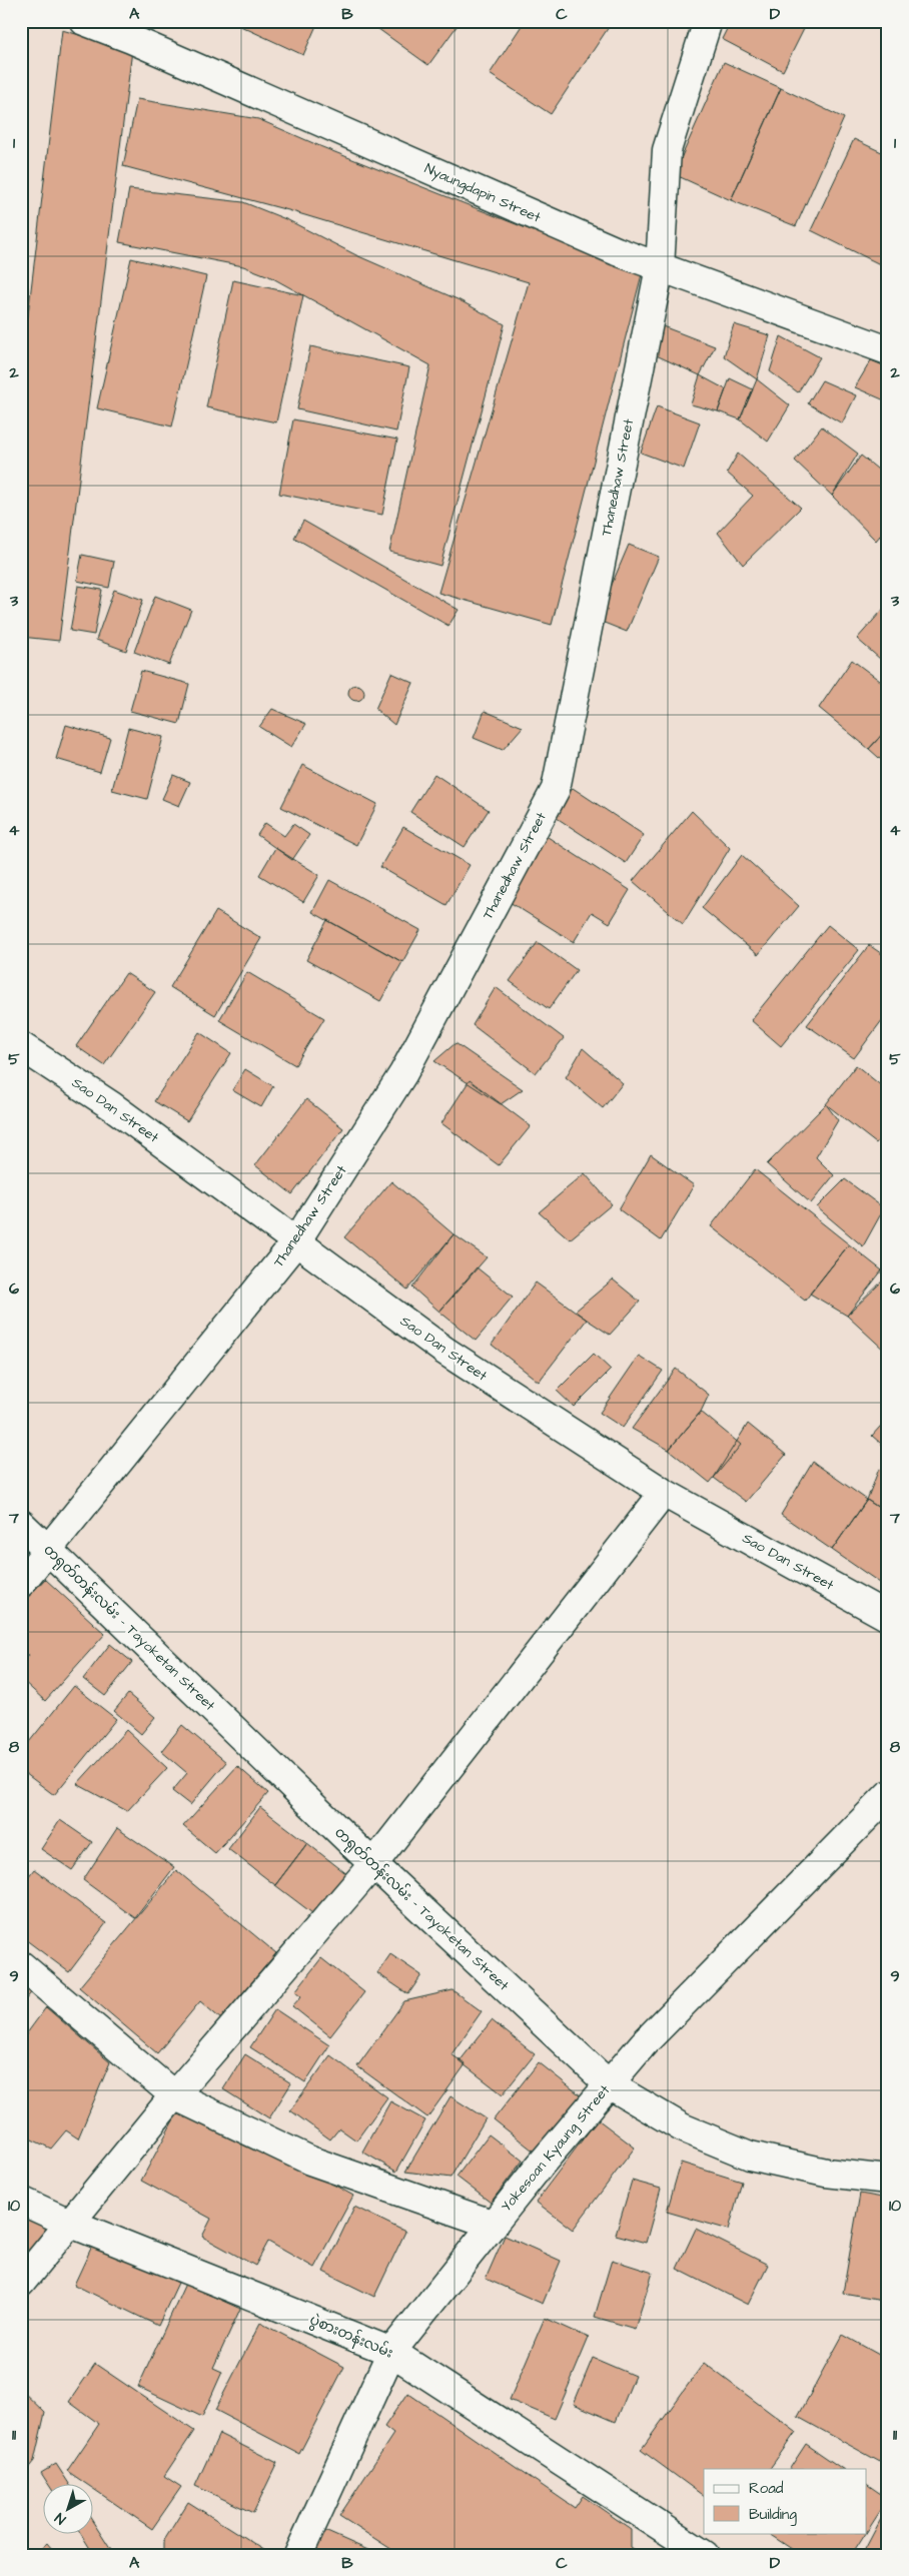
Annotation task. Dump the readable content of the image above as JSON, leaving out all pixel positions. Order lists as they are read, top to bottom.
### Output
{
  "streets": {
    "street": [
      "Nyaungdapin Street",
      "Thanedhaw Street",
      "Sao Dan Street",
      "တရုတ်တန်းလမ်း - Tayoketan Street",
      "Yokesoan Kyaung Street",
      "ပွဲစားတန်းလမ်း"
    ]
  },
  "crossings": [
    ["Nyaungdapin Street", "Thanedhaw Street"],
    ["Thanedhaw Street", "Sao Dan Street"],
    ["Thanedhaw Street", "တရုတ်တန်းလမ်း - Tayoketan Street"],
    ["တရုတ်တန်းလမ်း - Tayoketan Street", "Yokesoan Kyaung Street"],
    ["Yokesoan Kyaung Street", "ပွဲစားတန်းလမ်း"]
  ],
  "legend": ["Road", "Building"],
  "north": "bottom left",
  "grid": {
    "columns": [
      "A",
      "B",
      "C",
      "D"
    ],
    "rows": [
      "1",
      "2",
      "3",
      "4",
      "5",
      "6",
      "7",
      "8",
      "9",
      "10",
      "11"
    ]
  }
}
